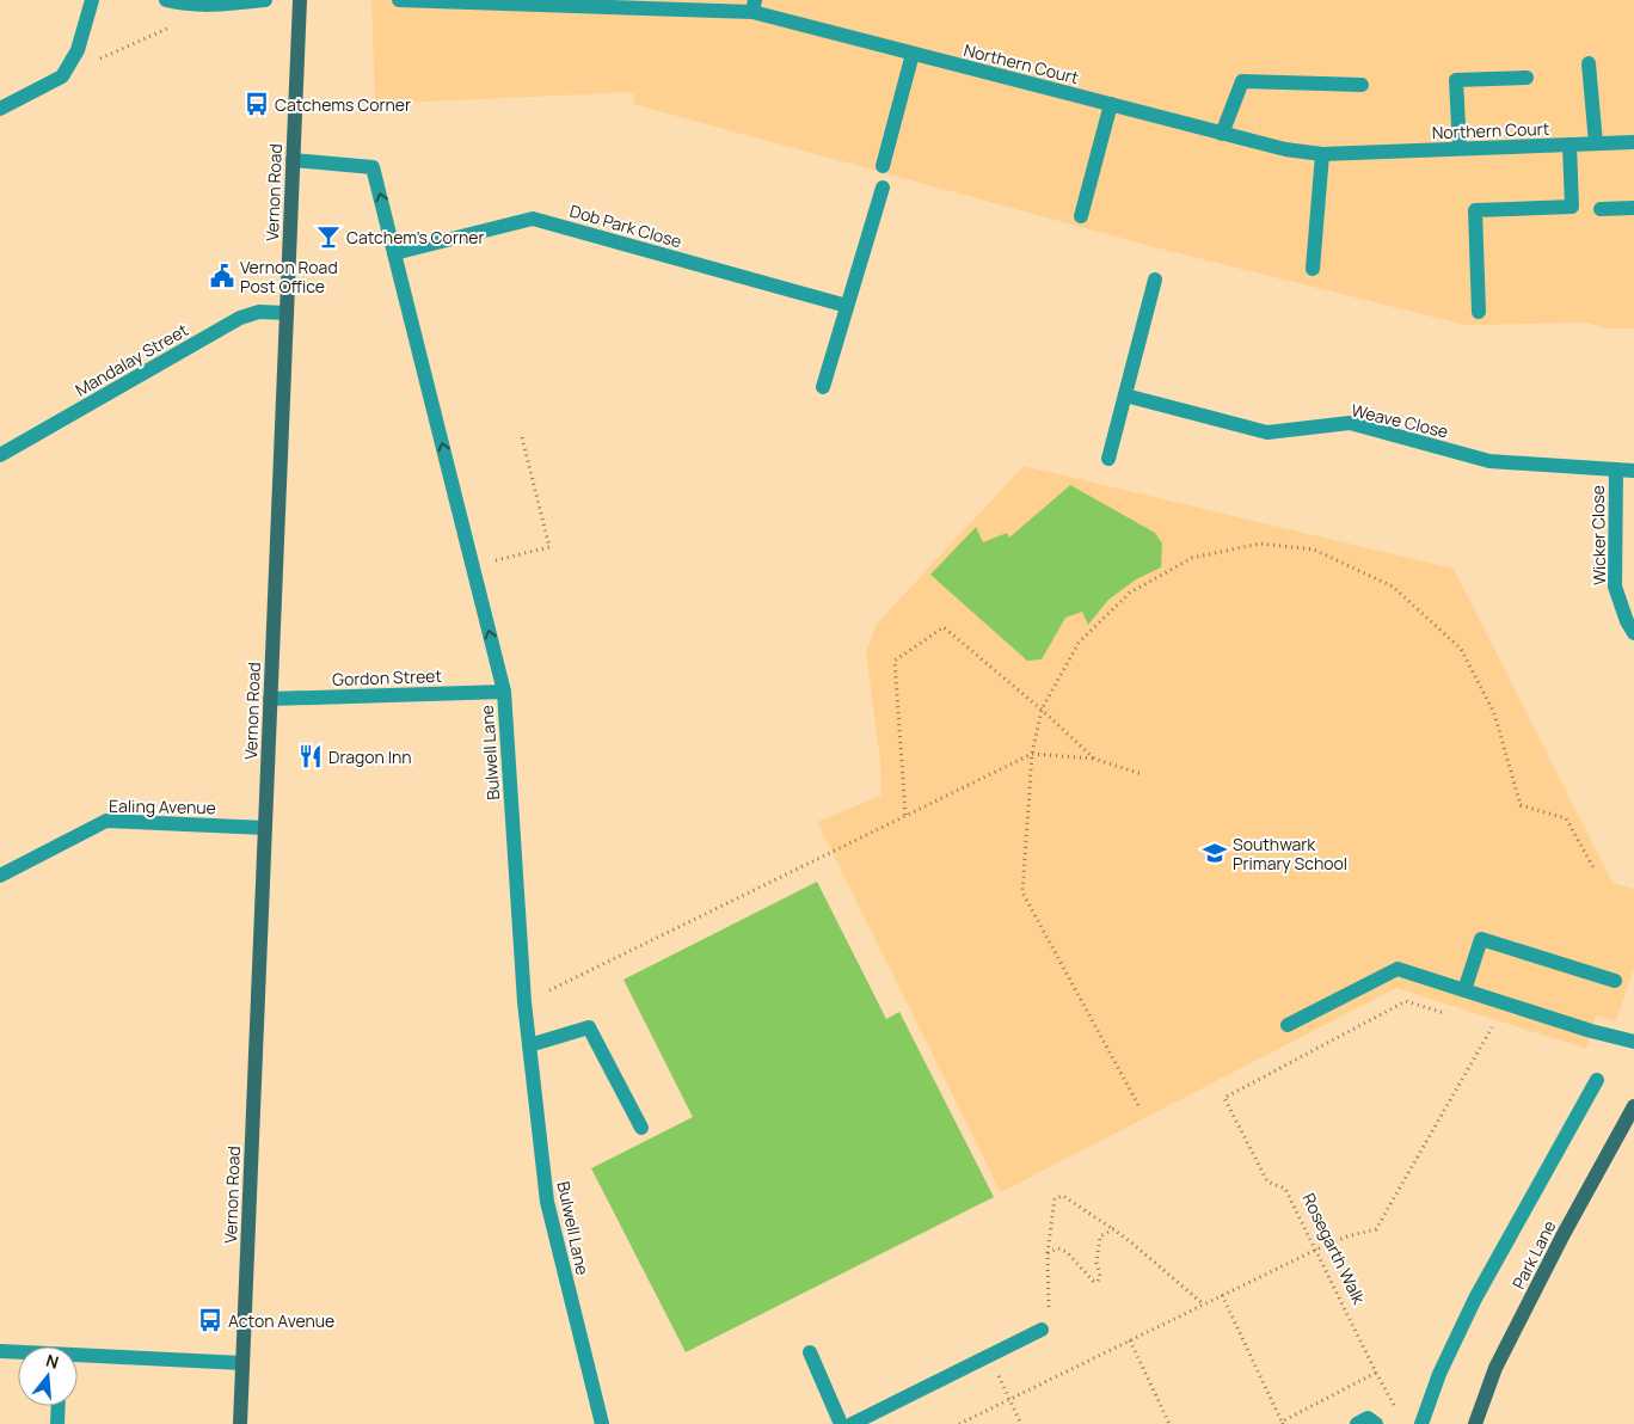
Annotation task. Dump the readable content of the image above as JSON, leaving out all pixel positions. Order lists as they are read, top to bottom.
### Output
{
  "streets": {
    "main road": ["Vernon Road", "Park Lane"],
    "street": [
      "Northern Court",
      "Dob Park Close",
      "Mandalay Street",
      "Weave Close",
      "Wicker Close",
      "Gordon Street",
      "Bulwell Lane",
      "Ealing Avenue"
    ],
    "path": ["Rosegarth Walk"]
  },
  "crossings": [
    ["Vernon Road", "Mandalay Street"],
    ["Vernon Road", "Gordon Street"],
    ["Vernon Road", "Bulwell Lane"],
    ["Vernon Road", "Ealing Avenue"],
    ["Dob Park Close", "Bulwell Lane"],
    ["Weave Close", "Wicker Close"],
    ["Gordon Street", "Bulwell Lane"]
  ],
  "one_way": ["Bulwell Lane"],
  "places": {
    "bus stop": ["Catchems Corner", "Acton Avenue"],
    "bar": ["Catchem's Corner"],
    "public building": ["Vernon Road Post Office"],
    "restaurant": ["Dragon Inn"],
    "school or university": ["Southwark Primary School"]
  },
  "north": "top"
}
